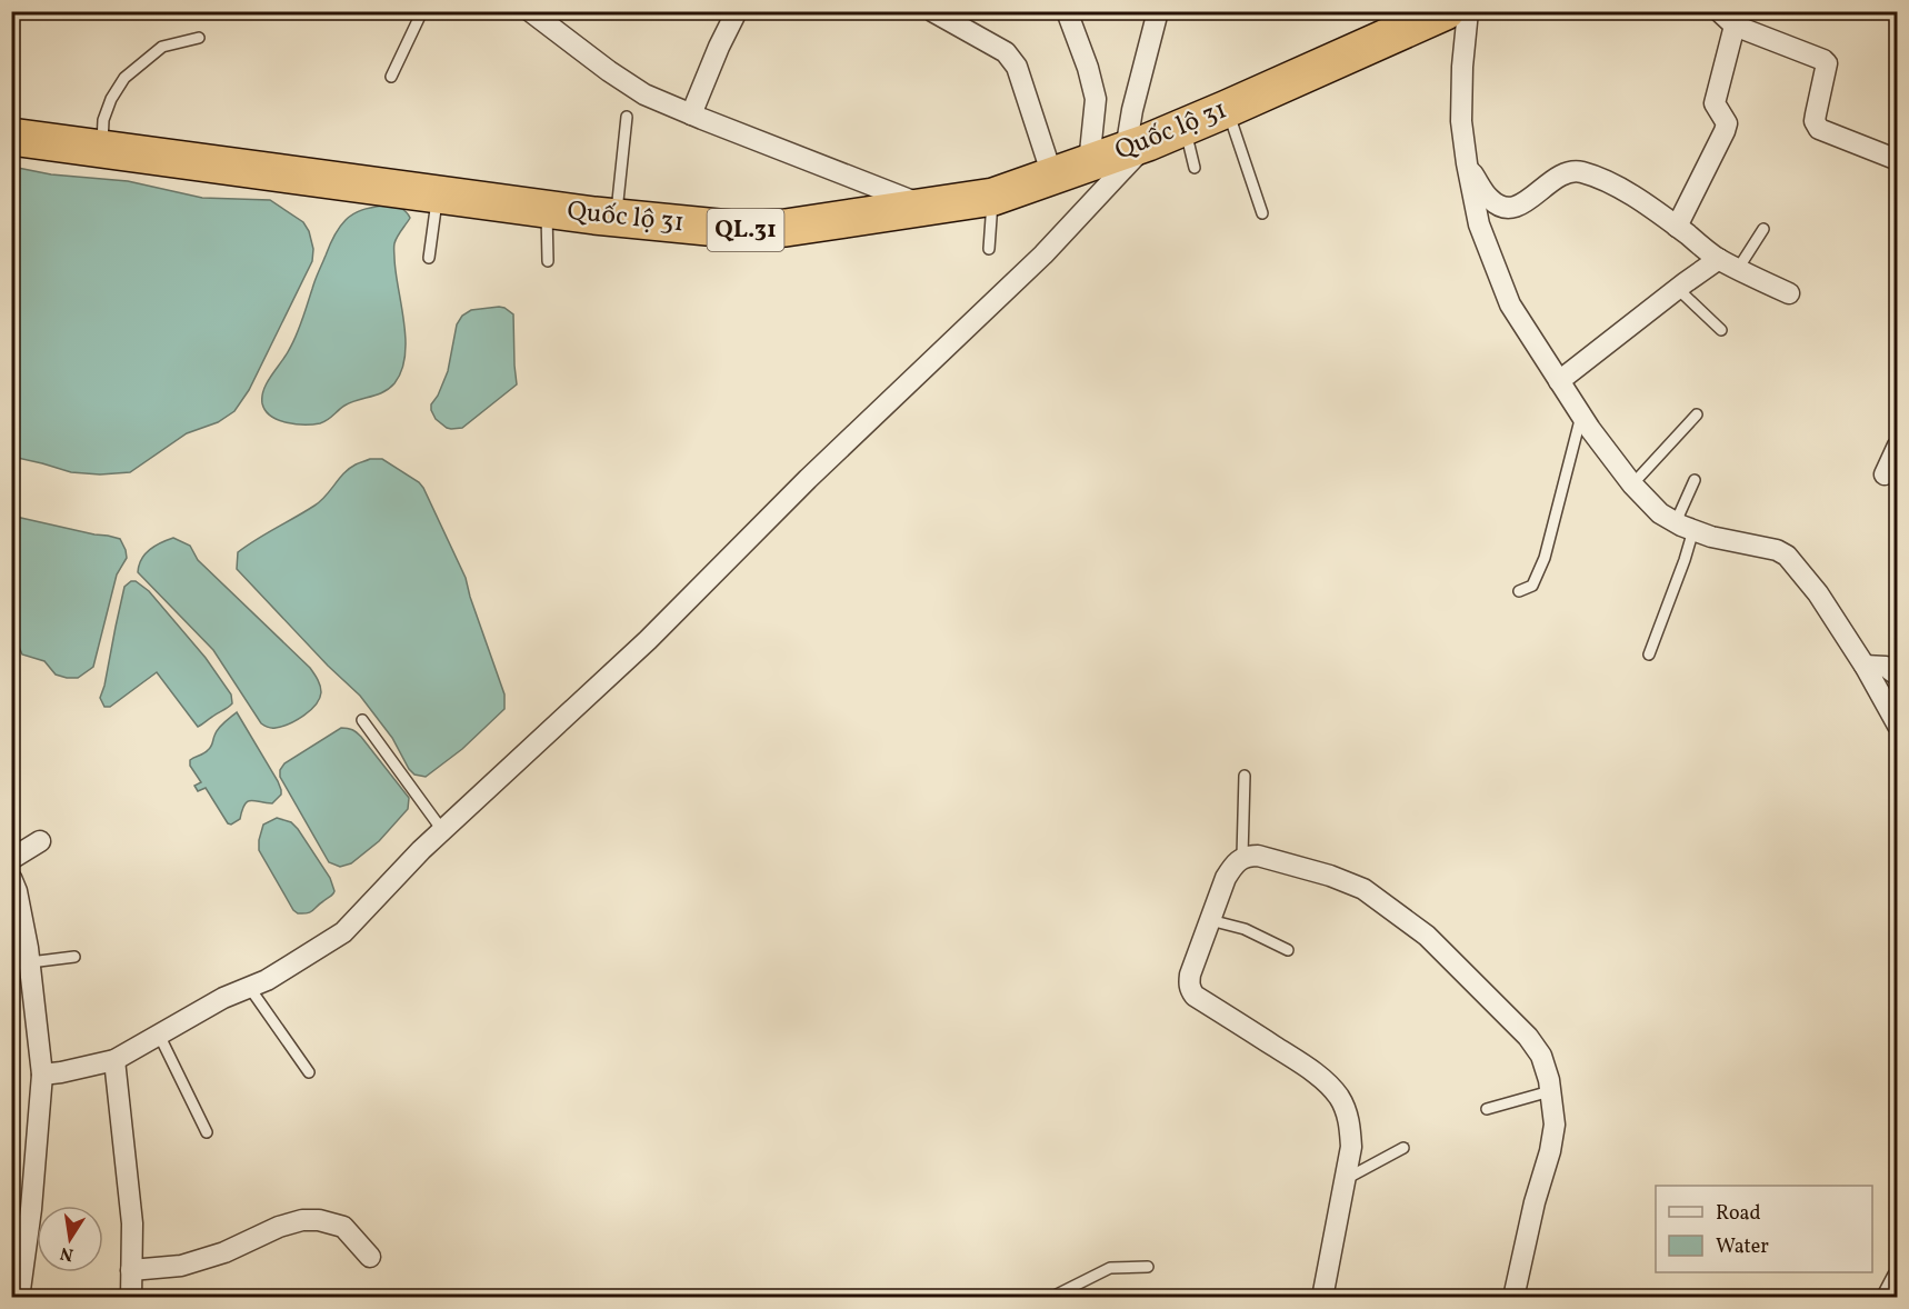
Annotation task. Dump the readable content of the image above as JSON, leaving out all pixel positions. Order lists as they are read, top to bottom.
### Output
{
  "streets": {
    "highway": ["Quốc lộ 31", "QL.31"]
  },
  "legend": ["Road", "Water"],
  "north": "bottom"
}
